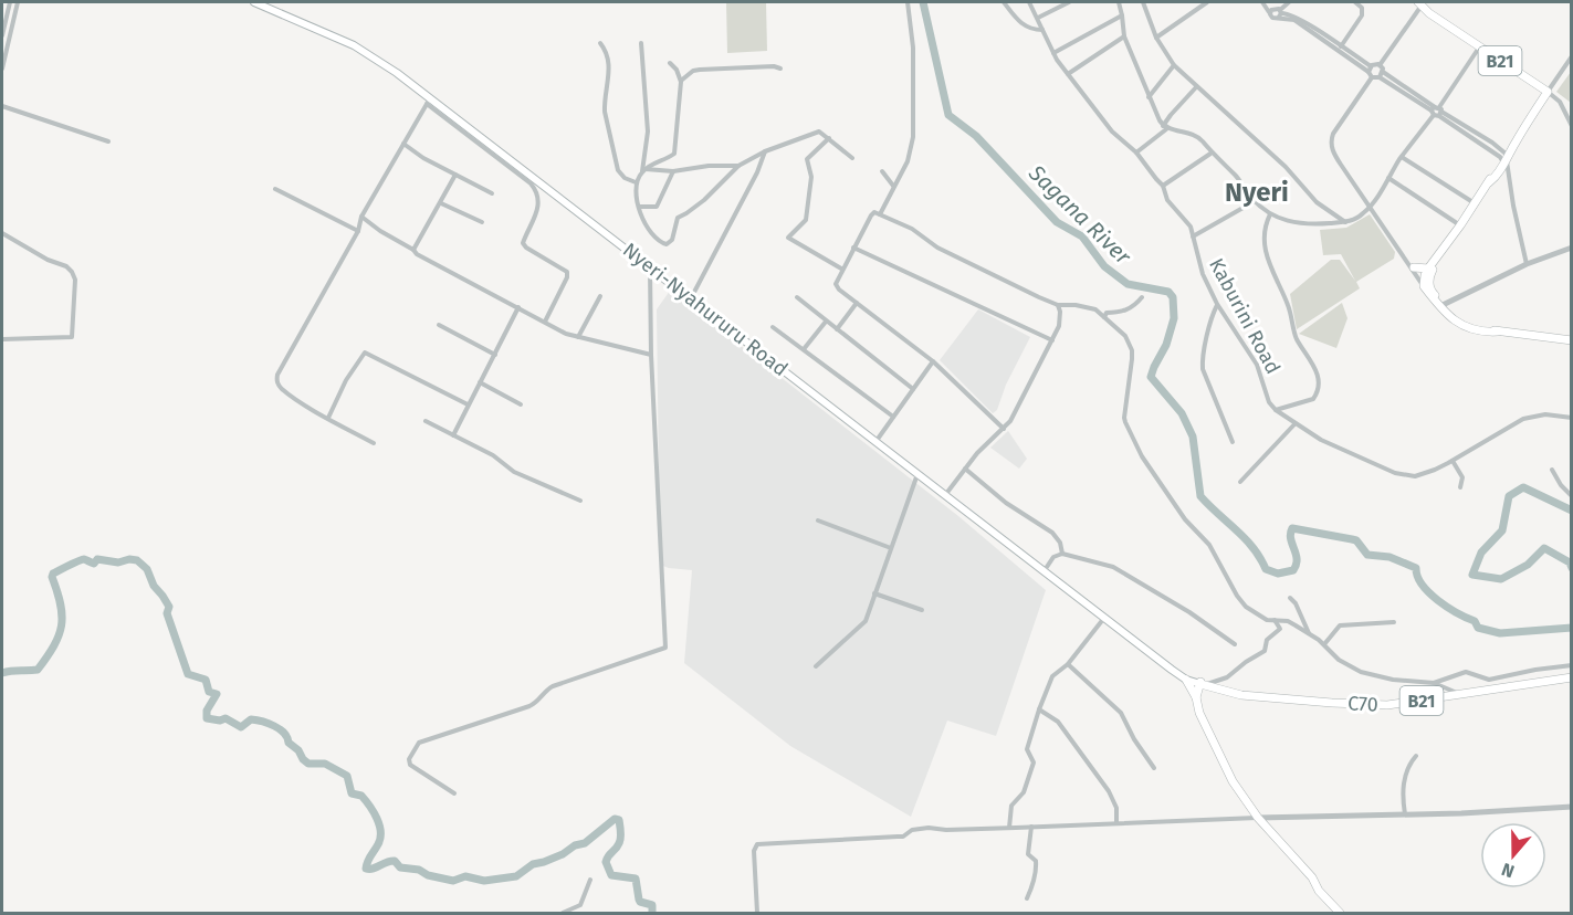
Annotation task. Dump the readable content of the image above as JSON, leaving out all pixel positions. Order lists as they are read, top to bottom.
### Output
{
  "streets": {
    "highway": ["B21", "C70"],
    "main road": ["Nyeri-Nyahururu Road"],
    "street": ["Kaburini Road"]
  },
  "crossings": [
    ["Nyeri-Nyahururu Road", "C70"]
  ],
  "districts": ["Nyeri"],
  "water": ["Sagana River"],
  "north": "bottom"
}
